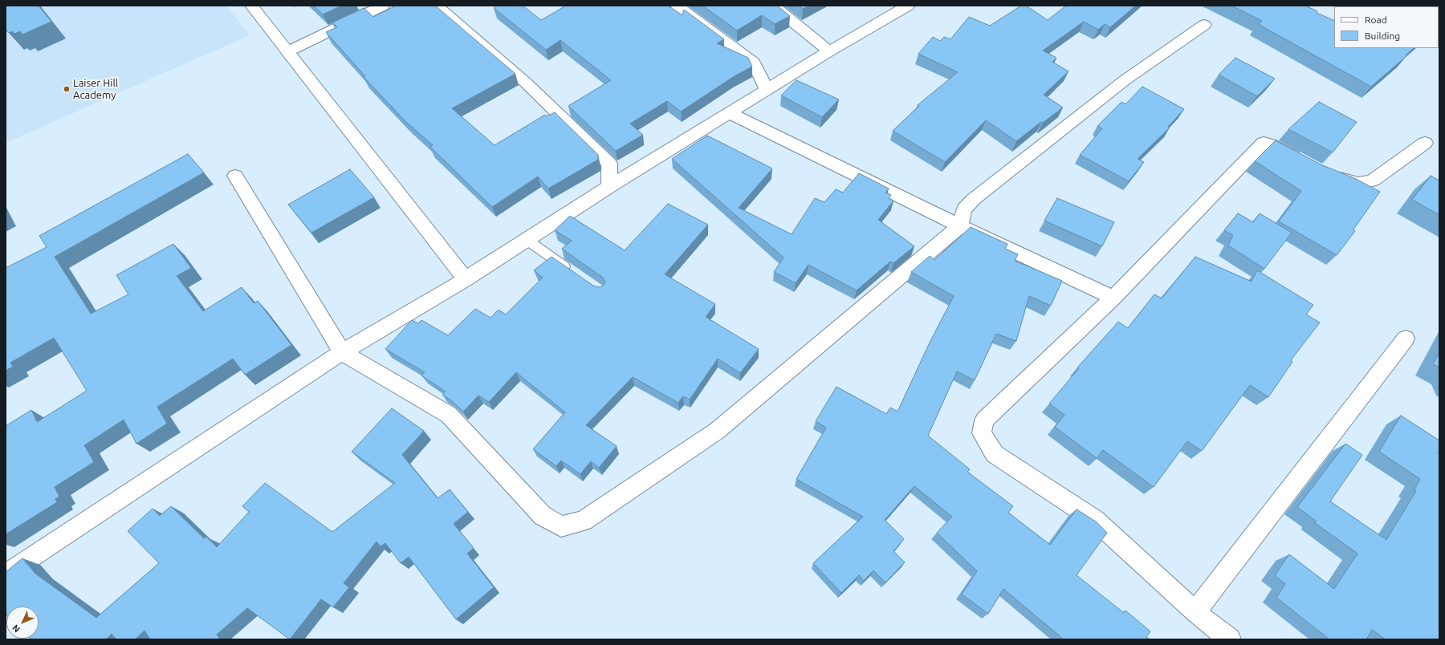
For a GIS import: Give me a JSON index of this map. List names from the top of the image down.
{
  "places": ["Laiser Hill Academy"],
  "legend": ["Road", "Building"],
  "north": "bottom left"
}
